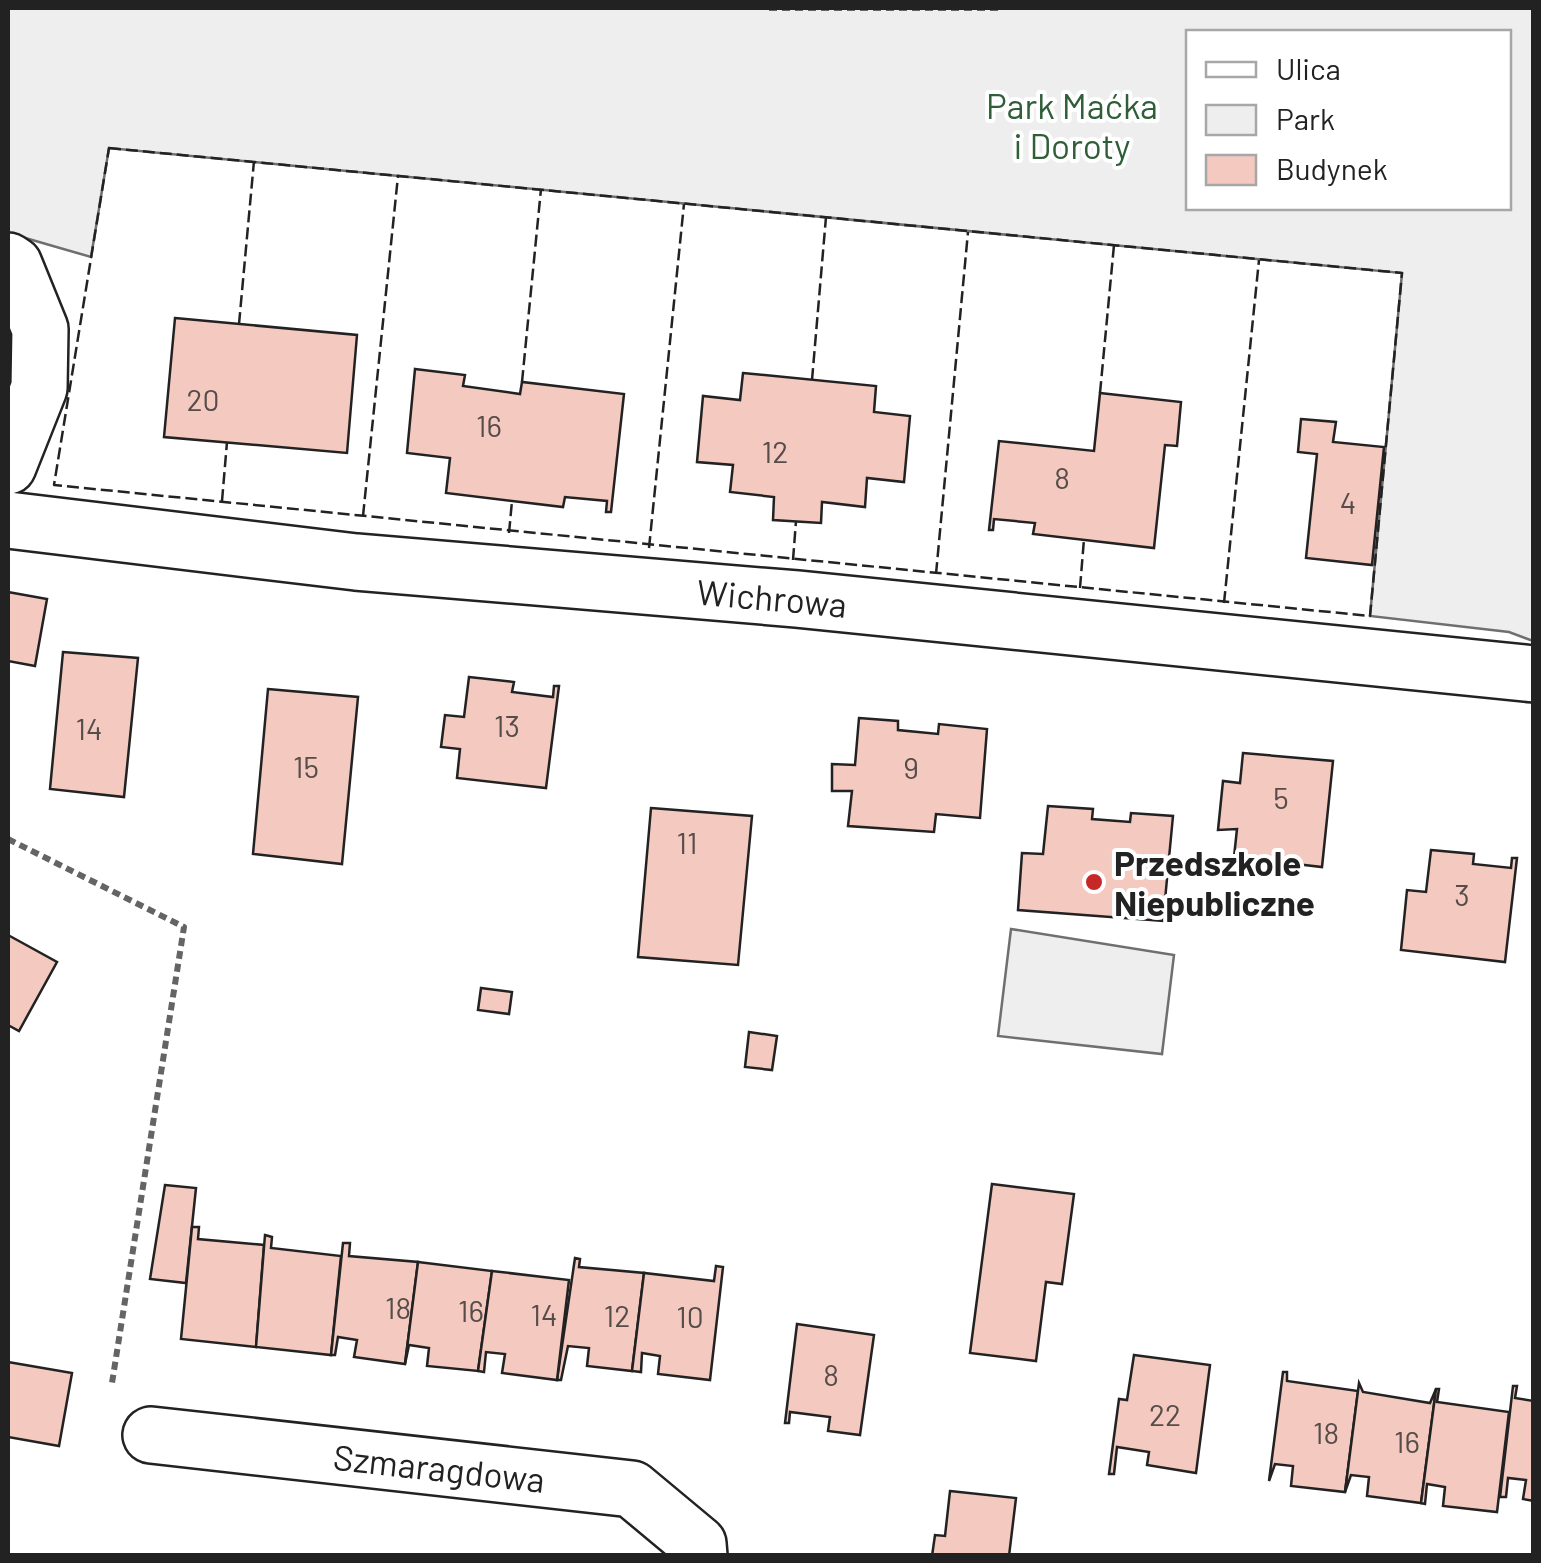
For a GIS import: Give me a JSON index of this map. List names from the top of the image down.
{
  "streets": {
    "street": ["Wichrowa", "Szmaragdowa"]
  },
  "parks": ["Park Maćka i Doroty"],
  "places": ["Przedszkole Niepubliczne"],
  "house_numbers": [
    "20",
    "16",
    "12",
    "8",
    "4",
    "13",
    "14",
    "15",
    "9",
    "5",
    "11",
    "3",
    "18",
    "16",
    "14",
    "12",
    "10",
    "8",
    "22",
    "18",
    "16"
  ],
  "legend": ["Ulica", "Park", "Budynek"]
}
